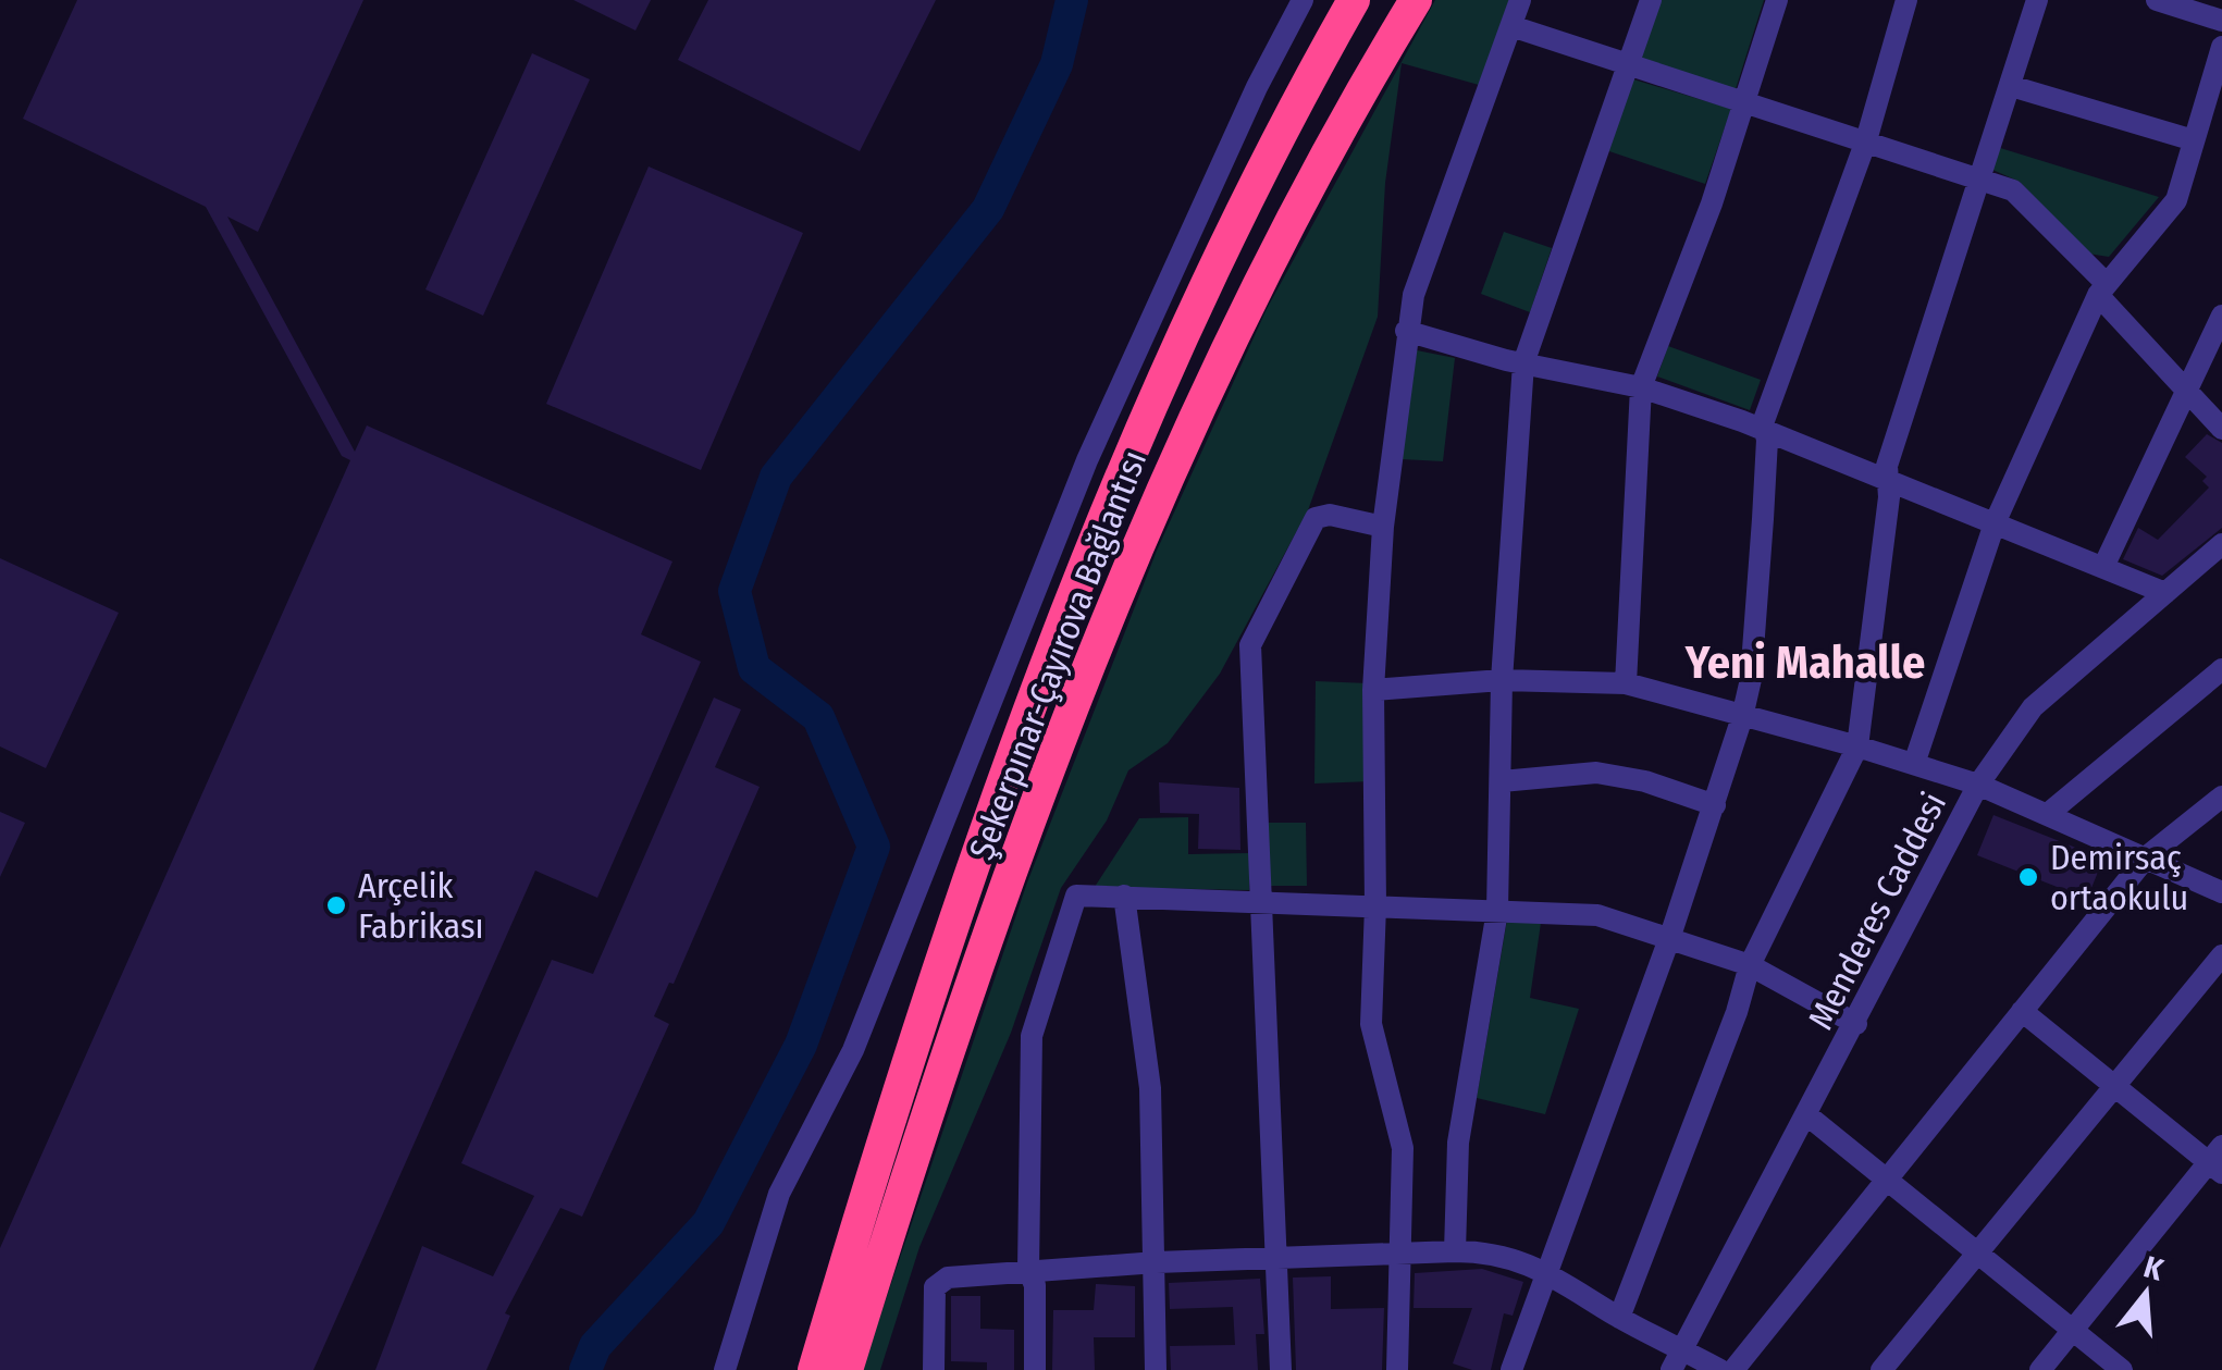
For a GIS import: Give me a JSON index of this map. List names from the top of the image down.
{
  "streets": {
    "highway": ["Şekerpınar-Çayırova Bağlantısı"],
    "street": ["Menderes Caddesi"]
  },
  "districts": ["Yeni Mahalle"],
  "places": ["Demirsaç ortaokulu", "Arçelik Fabrikası"],
  "north": "top"
}
